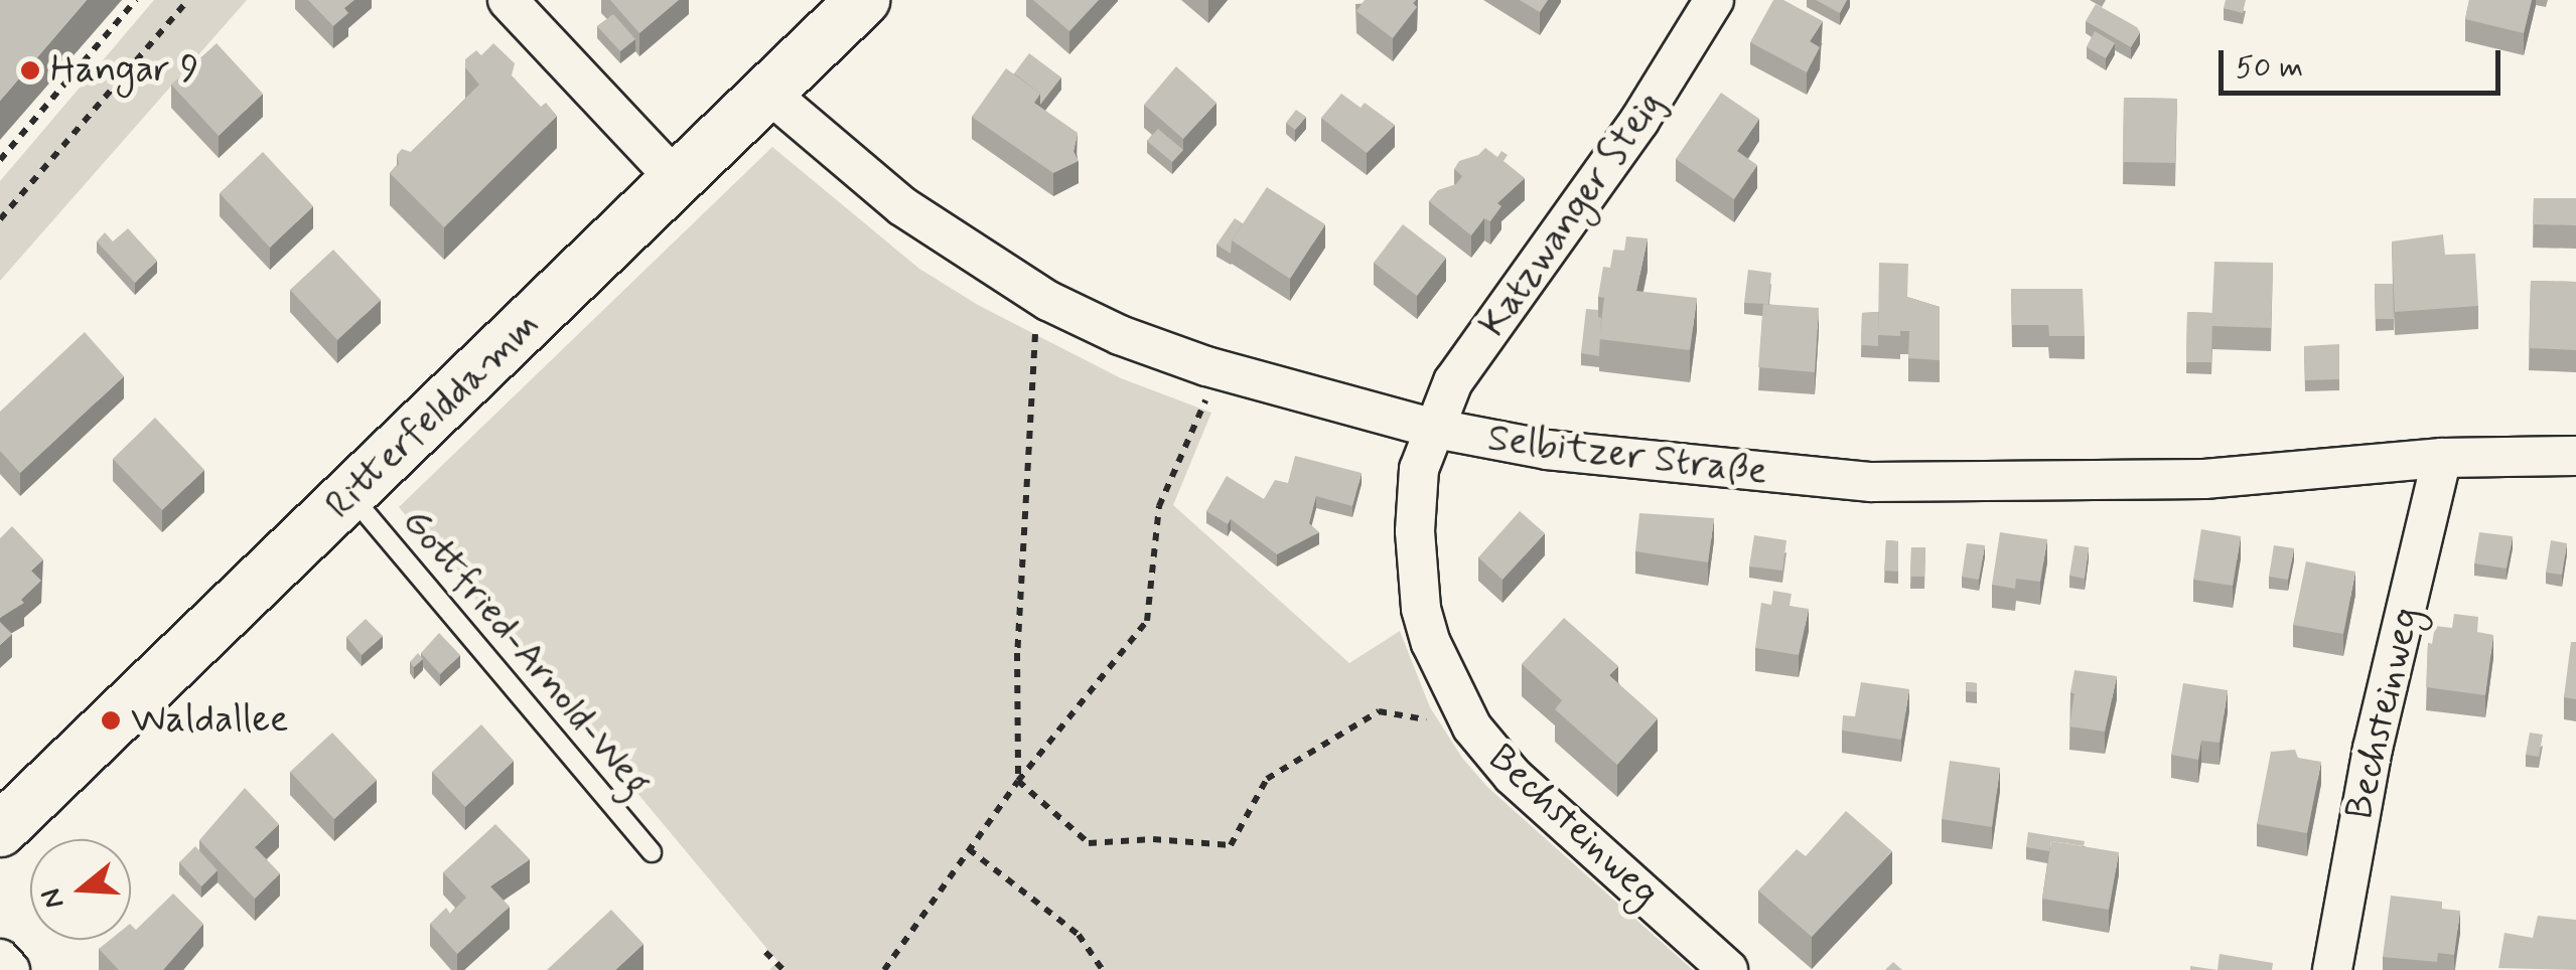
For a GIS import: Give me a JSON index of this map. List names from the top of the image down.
{
  "streets": {
    "main road": ["Ritterfelddamm"],
    "street": ["Katzwanger Steig", "Selbitzer Straße", "Bechsteinweg"],
    "lane": ["Gottfried-Arnold-Weg"]
  },
  "crossings": [
    ["Katzwanger Steig", "Selbitzer Straße"],
    ["Katzwanger Steig", "Bechsteinweg"],
    ["Ritterfelddamm", "Selbitzer Straße"],
    ["Ritterfelddamm", "Gottfried-Arnold-Weg"],
    ["Selbitzer Straße", "Bechsteinweg"]
  ],
  "places": ["Hangar 9", "Waldallee"],
  "scale_bar": "50 m",
  "north": "left"
}
